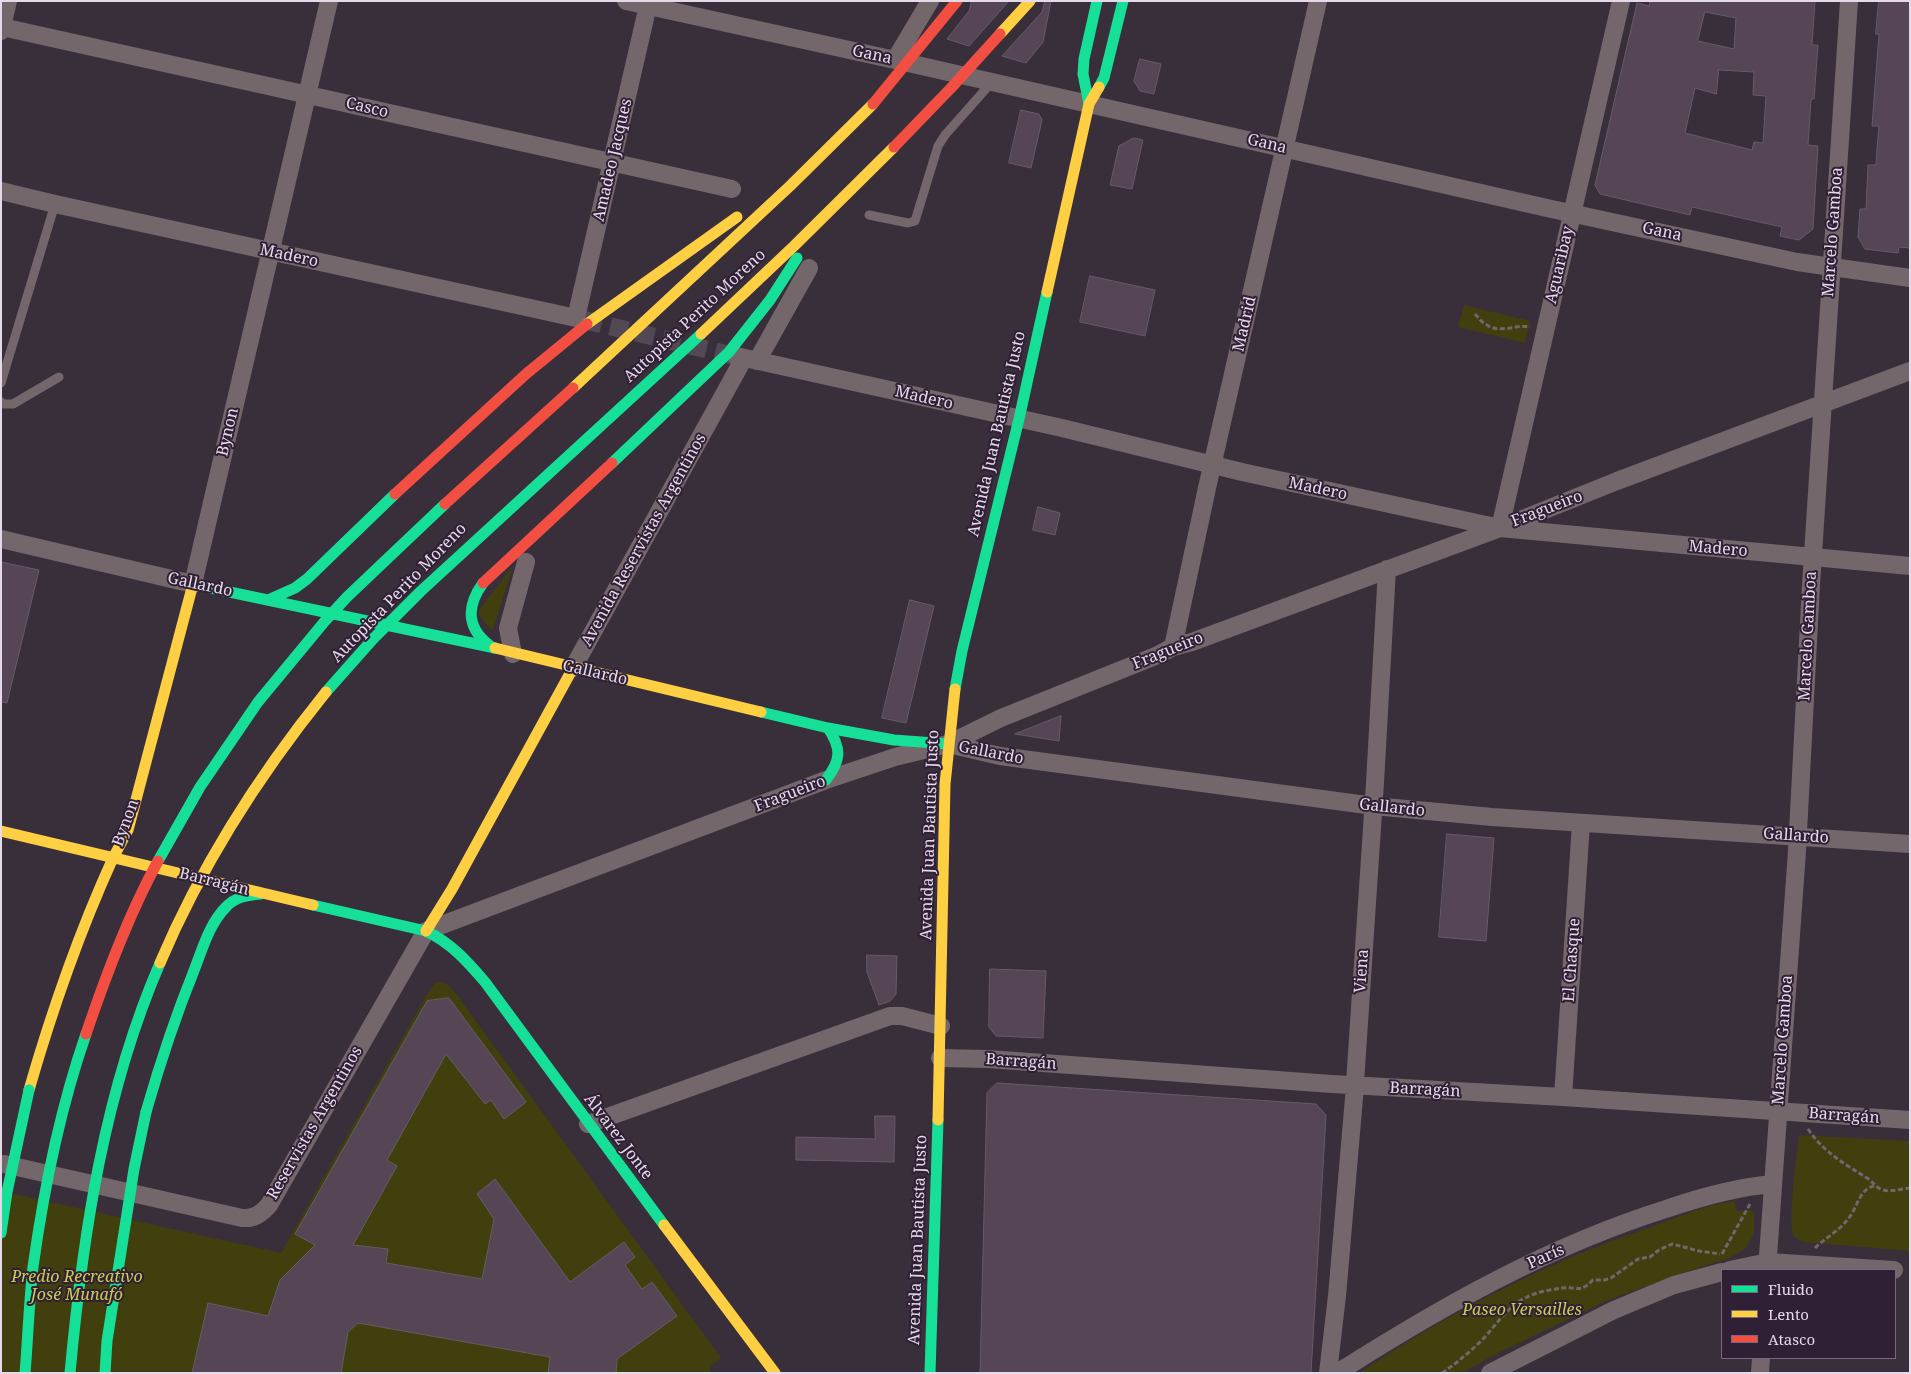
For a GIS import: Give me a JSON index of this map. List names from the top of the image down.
{
  "streets": {
    "main road": [
      "Autopista Perito Moreno",
      "Bynon",
      "Avenida Juan Bautista Justo",
      "Avenida Reservistas Argentinos",
      "Gallardo",
      "Barragán",
      "Álvarez Jonte"
    ],
    "street": [
      "Gana",
      "Casco",
      "Amadeo Jacques",
      "Marcelo Gamboa",
      "Madero",
      "Aguaribay",
      "Madrid",
      "Fragueiro",
      "El Chasque",
      "Viena",
      "Reservistas Argentinos",
      "París"
    ]
  },
  "crossings": [
    ["Gana", "Amadeo Jacques"],
    ["Gana", "Marcelo Gamboa"],
    ["Gana", "Aguaribay"],
    ["Gana", "Madrid"],
    ["Gana", "Avenida Juan Bautista Justo"],
    ["Casco", "Amadeo Jacques"],
    ["Casco", "Bynon"],
    ["Amadeo Jacques", "Madero"],
    ["Marcelo Gamboa", "Madero"],
    ["Marcelo Gamboa", "Fragueiro"],
    ["Marcelo Gamboa", "Gallardo"],
    ["Marcelo Gamboa", "Barragán"],
    ["Marcelo Gamboa", "París"],
    ["Madero", "Aguaribay"],
    ["Madero", "Madrid"],
    ["Madero", "Bynon"],
    ["Madero", "Avenida Juan Bautista Justo"],
    ["Madero", "Fragueiro"],
    ["Madero", "Avenida Reservistas Argentinos"],
    ["Aguaribay", "Fragueiro"],
    ["Madrid", "Fragueiro"],
    ["Bynon", "Gallardo"],
    ["Bynon", "Barragán"],
    ["Avenida Juan Bautista Justo", "Fragueiro"],
    ["Avenida Juan Bautista Justo", "Gallardo"],
    ["Avenida Juan Bautista Justo", "Barragán"],
    ["Fragueiro", "Avenida Reservistas Argentinos"],
    ["Fragueiro", "Gallardo"],
    ["Fragueiro", "Barragán"],
    ["Fragueiro", "Viena"],
    ["Fragueiro", "Reservistas Argentinos"],
    ["Fragueiro", "Álvarez Jonte"],
    ["Avenida Reservistas Argentinos", "Gallardo"],
    ["Avenida Reservistas Argentinos", "Barragán"],
    ["Avenida Reservistas Argentinos", "Reservistas Argentinos"],
    ["Avenida Reservistas Argentinos", "Álvarez Jonte"],
    ["Gallardo", "El Chasque"],
    ["Gallardo", "Viena"],
    ["Barragán", "El Chasque"],
    ["Barragán", "Viena"],
    ["Barragán", "Reservistas Argentinos"],
    ["Barragán", "Álvarez Jonte"],
    ["Reservistas Argentinos", "Álvarez Jonte"]
  ],
  "parks": ["Predio Recreativo José Munafó", "Paseo Versailles"],
  "legend": ["Fluido", "Lento", "Atasco"]
}
